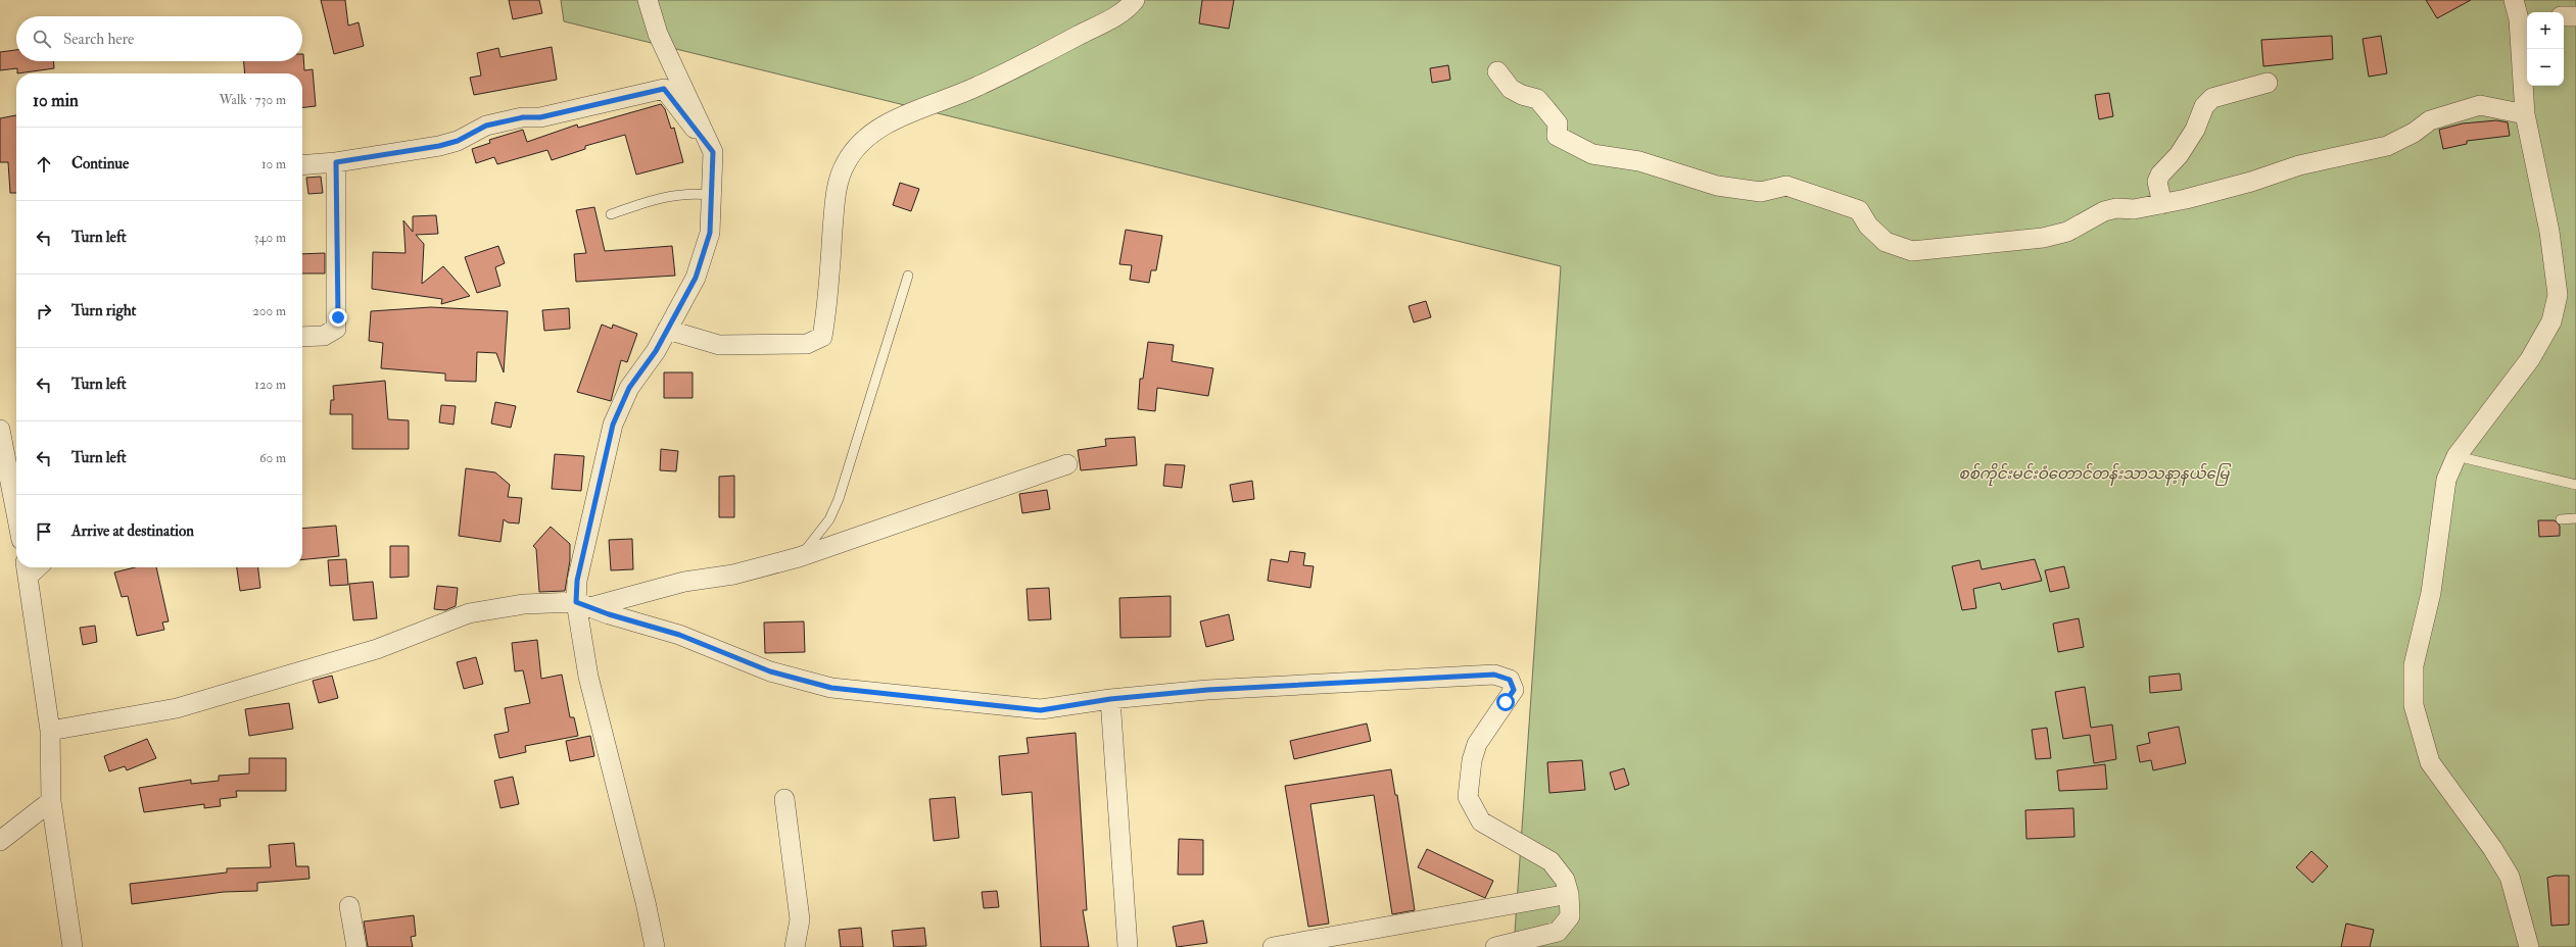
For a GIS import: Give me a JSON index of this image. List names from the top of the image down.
{
  "parks": ["စစ်ကိုင်းမင်းဝံတောင်တန်းသာသနာ့နယ်မြေ"],
  "page": {
    "map_buttons": ["+", "−"],
    "search": "Search here",
    "heading": ["10 min", "Walk · 730 m"],
    "list": [
      ["Continue", "10 m"],
      ["Turn left", "340 m"],
      ["Turn right", "200 m"],
      ["Turn left", "120 m"],
      ["Turn left", "60 m"],
      "Arrive at destination"
    ]
  }
}
